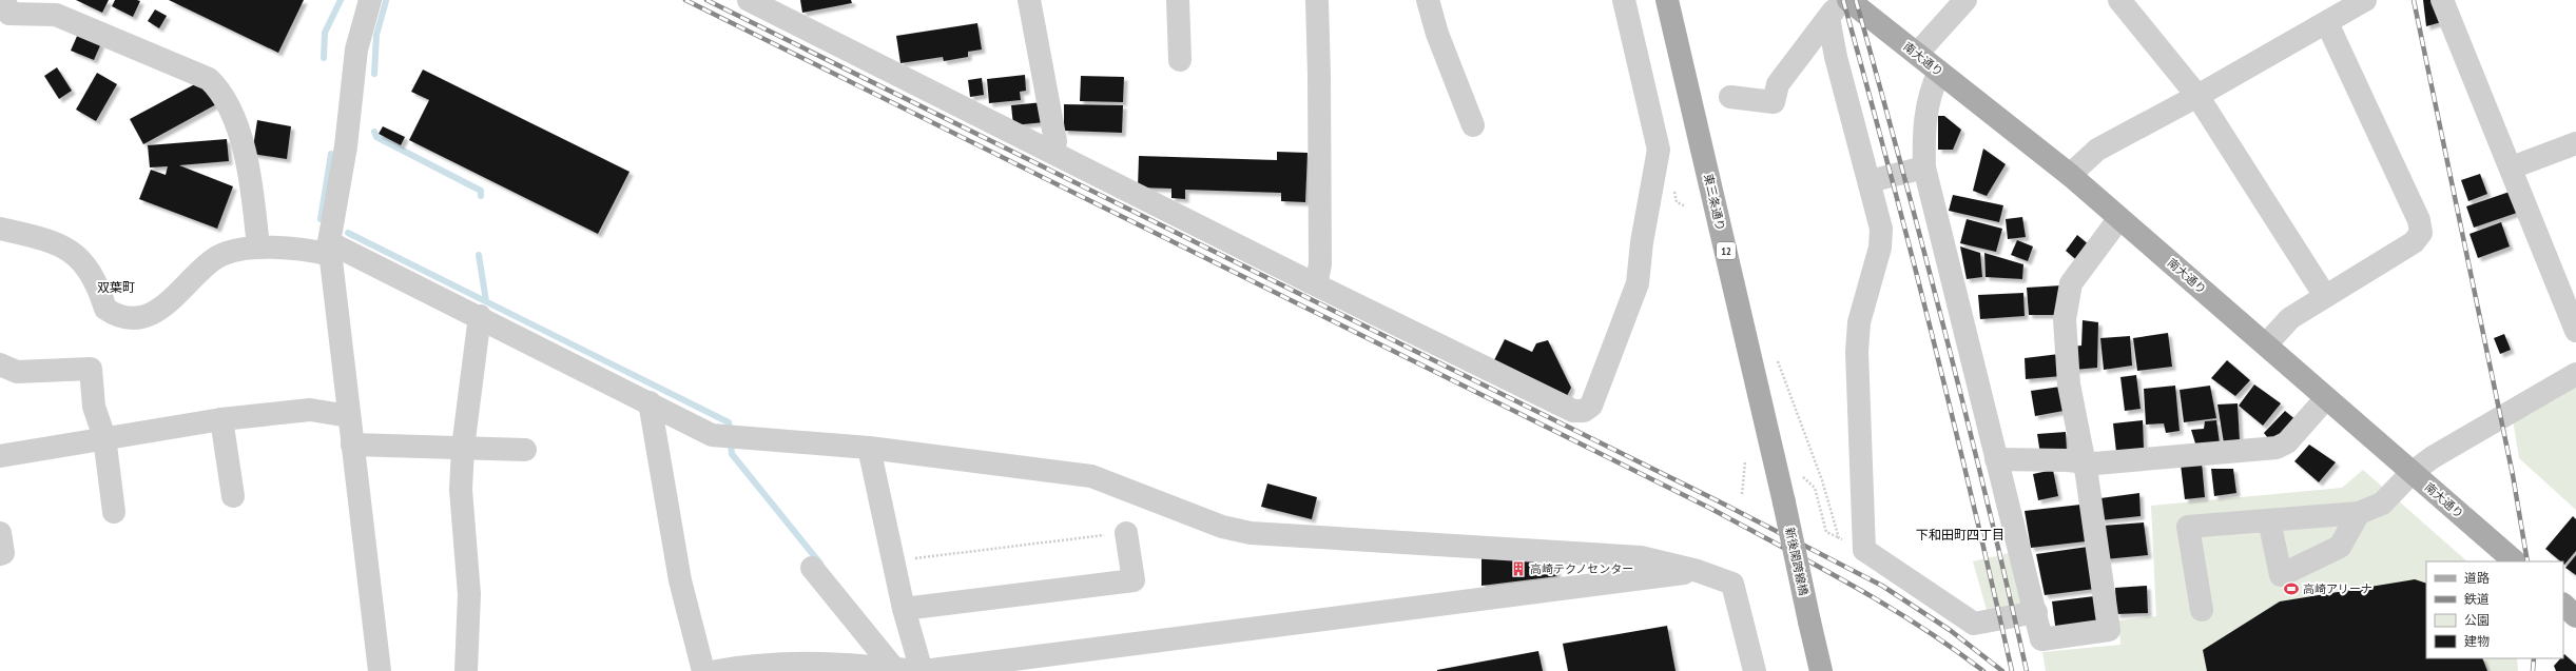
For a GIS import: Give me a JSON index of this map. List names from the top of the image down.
{
  "streets": {
    "main road": [
      "南大通り",
      "東三条通り",
      "12",
      "新後閑跨線橋"
    ]
  },
  "crossings": [
    ["東三条通り", "新後閑跨線橋"]
  ],
  "districts": ["双葉町", "下和田町四丁目"],
  "places": {
    "building": ["高崎テクノセンター"],
    "sports": ["高崎アリーナ"]
  },
  "legend": [
    "道路",
    "鉄道",
    "公園",
    "建物"
  ]
}
